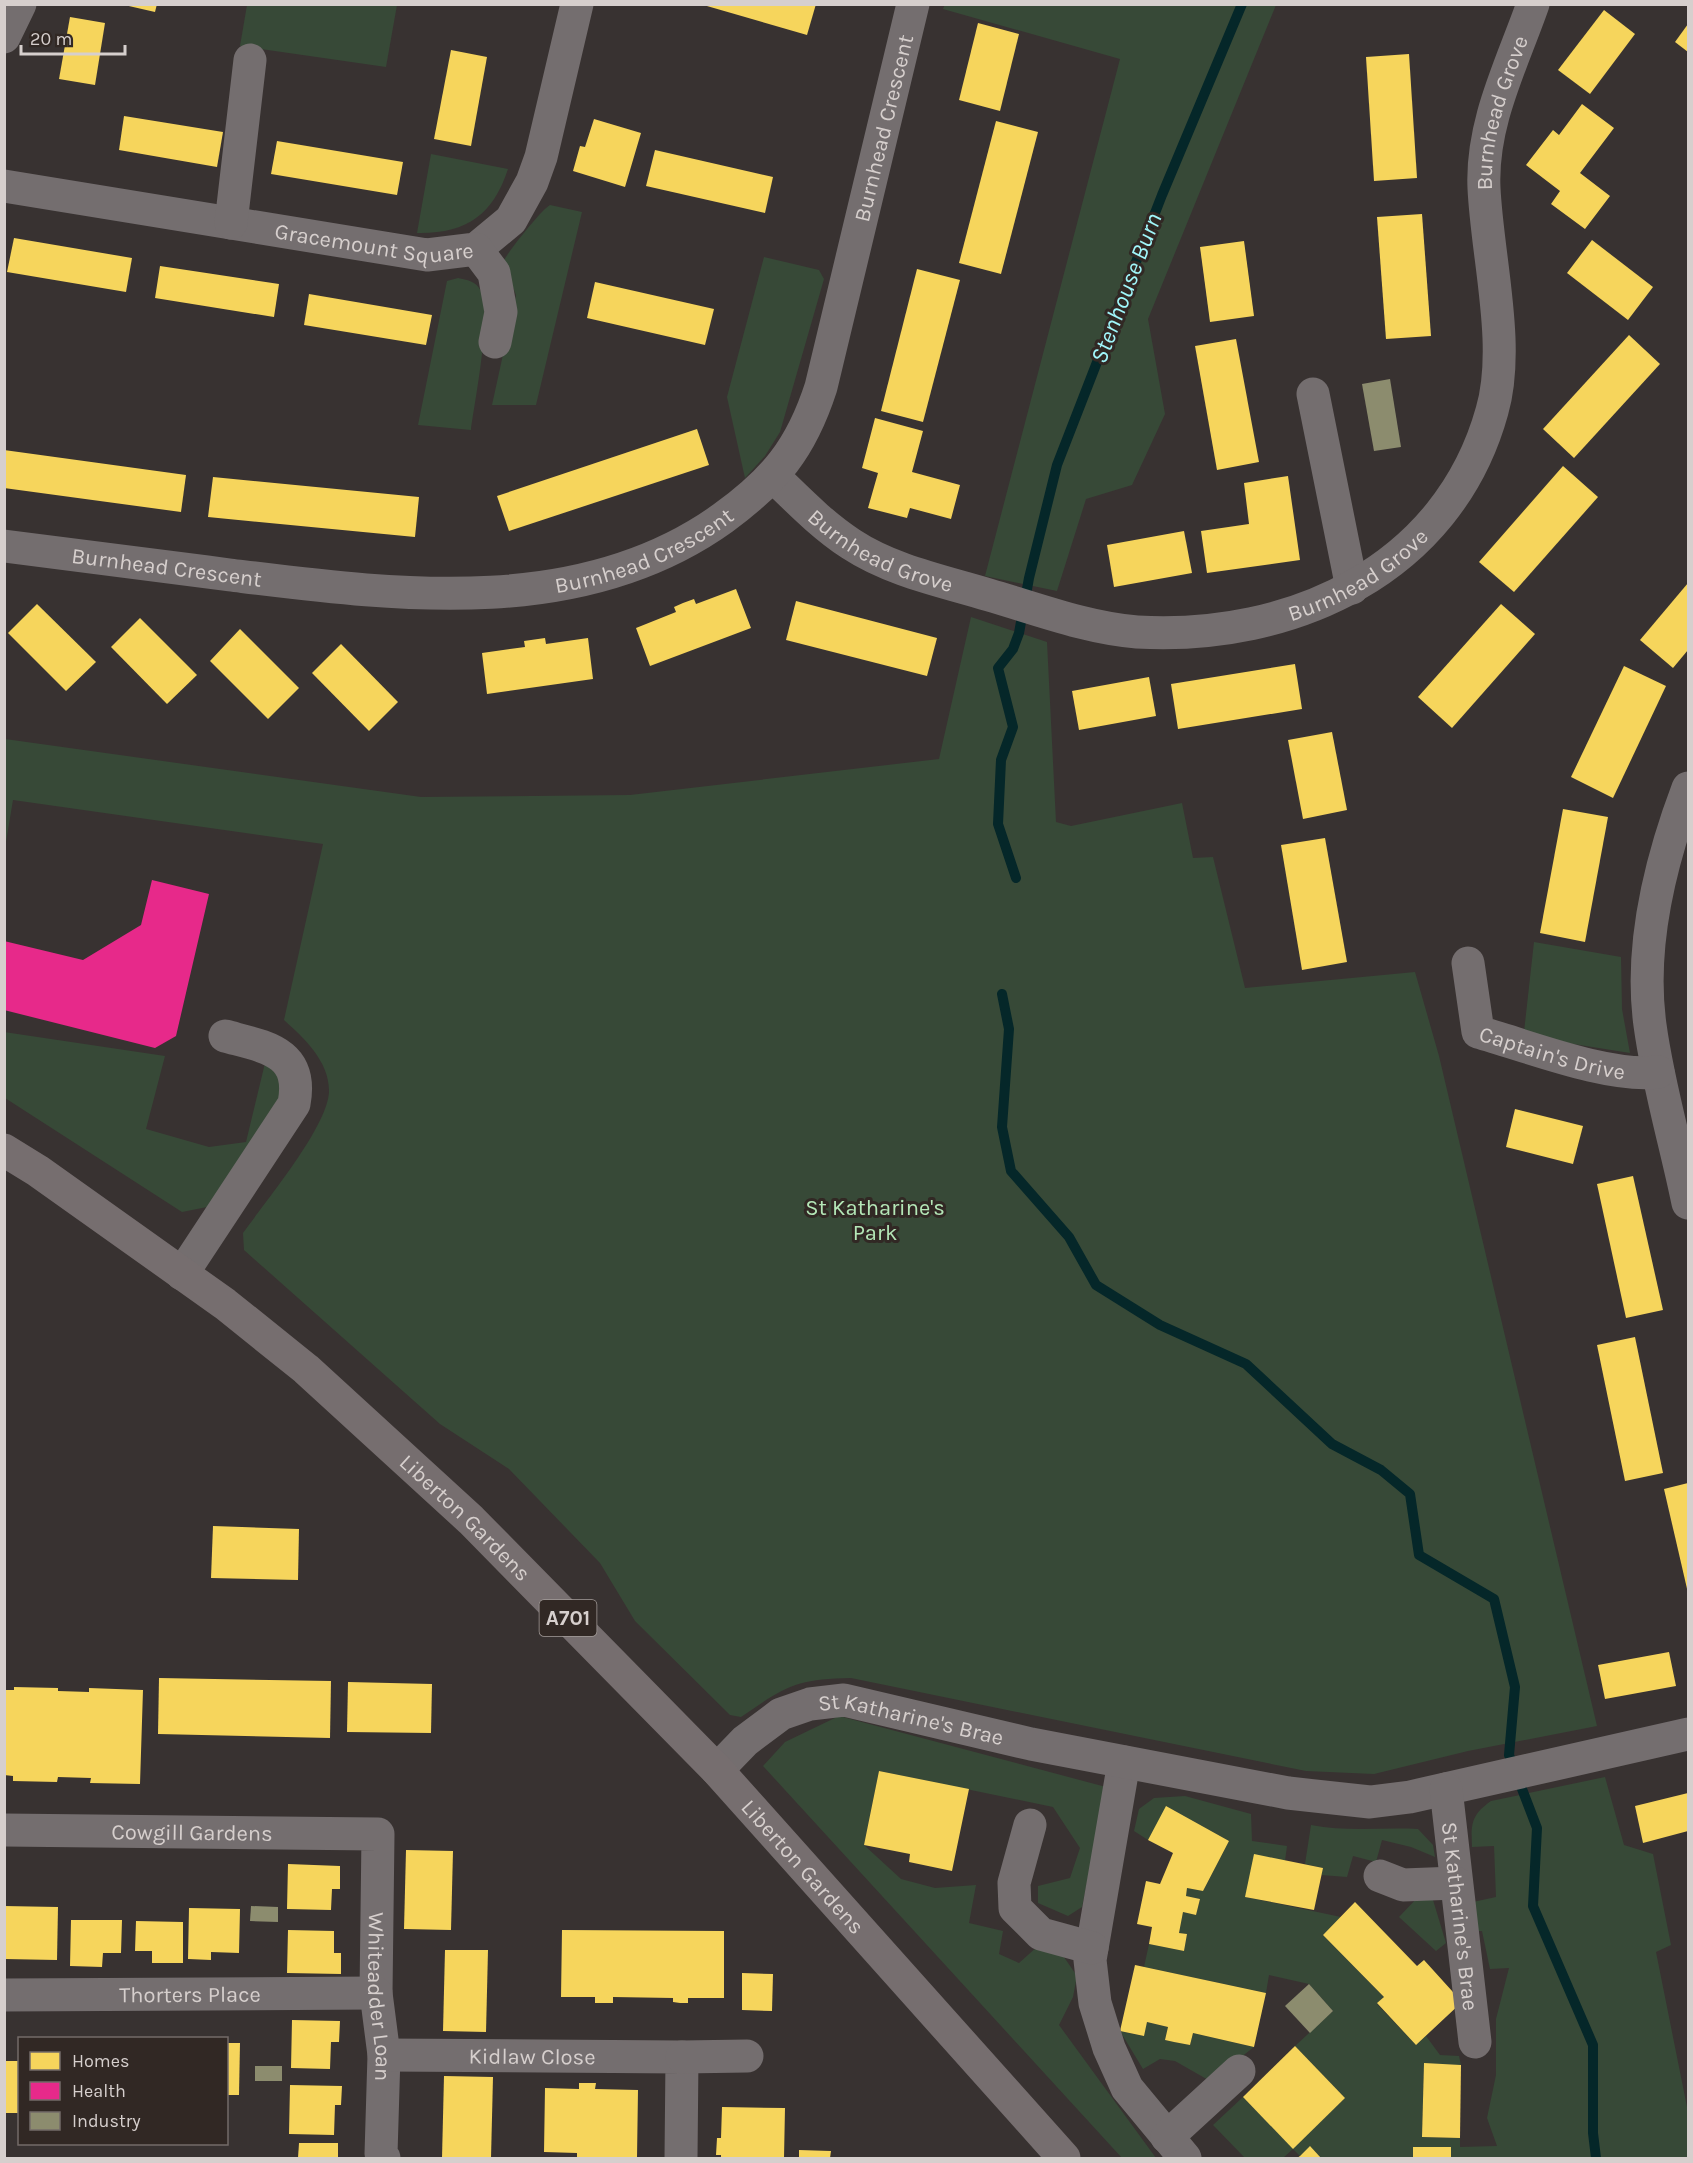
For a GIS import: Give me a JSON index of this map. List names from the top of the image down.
{
  "streets": {
    "main road": ["Liberton Gardens", "A701"],
    "street": [
      "Burnhead Grove",
      "Burnhead Crescent",
      "Gracemount Square",
      "Captain's Drive",
      "St Katharine's Brae",
      "Cowgill Gardens",
      "Thorters Place",
      "Whiteadder Loan",
      "Kidlaw Close"
    ]
  },
  "crossings": [
    ["Burnhead Grove", "Burnhead Crescent"],
    ["Liberton Gardens", "St Katharine's Brae"],
    ["Cowgill Gardens", "Whiteadder Loan"],
    ["Thorters Place", "Whiteadder Loan"],
    ["Whiteadder Loan", "Kidlaw Close"]
  ],
  "water": ["Stenhouse Burn"],
  "parks": ["St Katharine's Park"],
  "legend": ["Homes", "Health", "Industry"],
  "scale_bar": "20 m"
}
